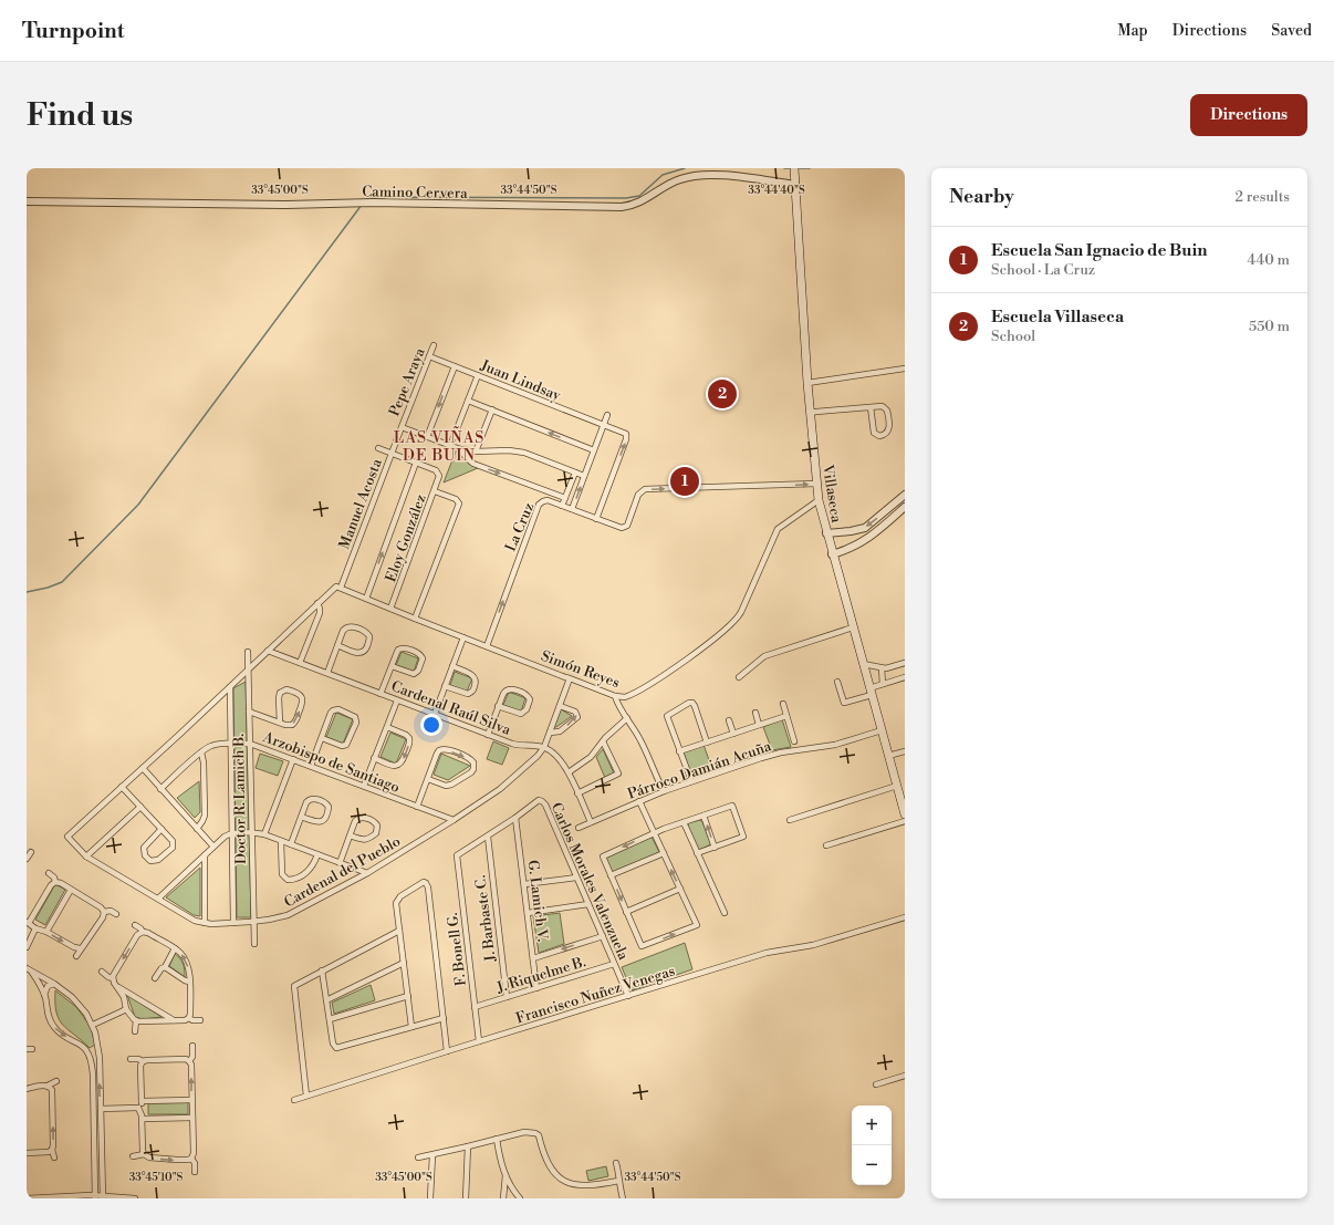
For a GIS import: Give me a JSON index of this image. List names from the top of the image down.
{
  "streets": {
    "main road": ["Villaseca"],
    "street": [
      "Camino Cervera",
      "Juan Lindsay",
      "Pepe Araya",
      "Manuel Acosta",
      "La Cruz",
      "Eloy González",
      "Simón Reyes",
      "Cardenal Raúl Silva",
      "Arzobispo de Santiago",
      "Párroco Damián Acuña",
      "Doctor R. Lamich B.",
      "Cardenal del Pueblo",
      "Carlos Morales Valenzuela",
      "G. Lamich V.",
      "J. Barbaste C.",
      "F. Bonell G.",
      "J. Riquelme B.",
      "Francisco Nuñez Venegas"
    ]
  },
  "crossings": [
    ["Camino Cervera", "Villaseca"],
    ["Juan Lindsay", "Pepe Araya"],
    ["Juan Lindsay", "La Cruz"],
    ["Pepe Araya", "Manuel Acosta"],
    ["Villaseca", "La Cruz"],
    ["Villaseca", "Simón Reyes"],
    ["Villaseca", "Párroco Damián Acuña"],
    ["Manuel Acosta", "Simón Reyes"],
    ["Manuel Acosta", "Cardenal del Pueblo"],
    ["La Cruz", "Simón Reyes"],
    ["Eloy González", "Simón Reyes"],
    ["Simón Reyes", "Cardenal del Pueblo"],
    ["Cardenal Raúl Silva", "Cardenal del Pueblo"],
    ["Arzobispo de Santiago", "Doctor R. Lamich B."],
    ["Arzobispo de Santiago", "Cardenal del Pueblo"],
    ["Doctor R. Lamich B.", "Cardenal del Pueblo"],
    ["Carlos Morales Valenzuela", "G. Lamich V."],
    ["Carlos Morales Valenzuela", "J. Riquelme B."],
    ["Carlos Morales Valenzuela", "Francisco Nuñez Venegas"],
    ["G. Lamich V.", "J. Riquelme B."],
    ["J. Barbaste C.", "F. Bonell G."],
    ["J. Barbaste C.", "J. Riquelme B."],
    ["F. Bonell G.", "J. Riquelme B."],
    ["F. Bonell G.", "Francisco Nuñez Venegas"]
  ],
  "one_way": ["La Cruz"],
  "districts": ["LAS VIÑAS DE BUIN"],
  "page": {
    "header": "Turnpoint",
    "nav": ["Map", "Directions", "Saved"],
    "buttons": "Directions",
    "title": "Find us",
    "heading": ["Nearby", "2 results"],
    "list": [
      {
        "mark": "1",
        "name": "Escuela San Ignacio de Buin",
        "note": "School · La Cruz",
        "value": "440 m"
      },
      {
        "mark": "2",
        "name": "Escuela Villaseca",
        "note": "School",
        "value": "550 m"
      }
    ],
    "pins": ["2", "1"],
    "map_buttons": ["+", "−"]
  },
  "coordinates": [
    "33°45'00\"S",
    "33°44'50\"S",
    "33°44'40\"S",
    "33°45'10\"S"
  ]
}
